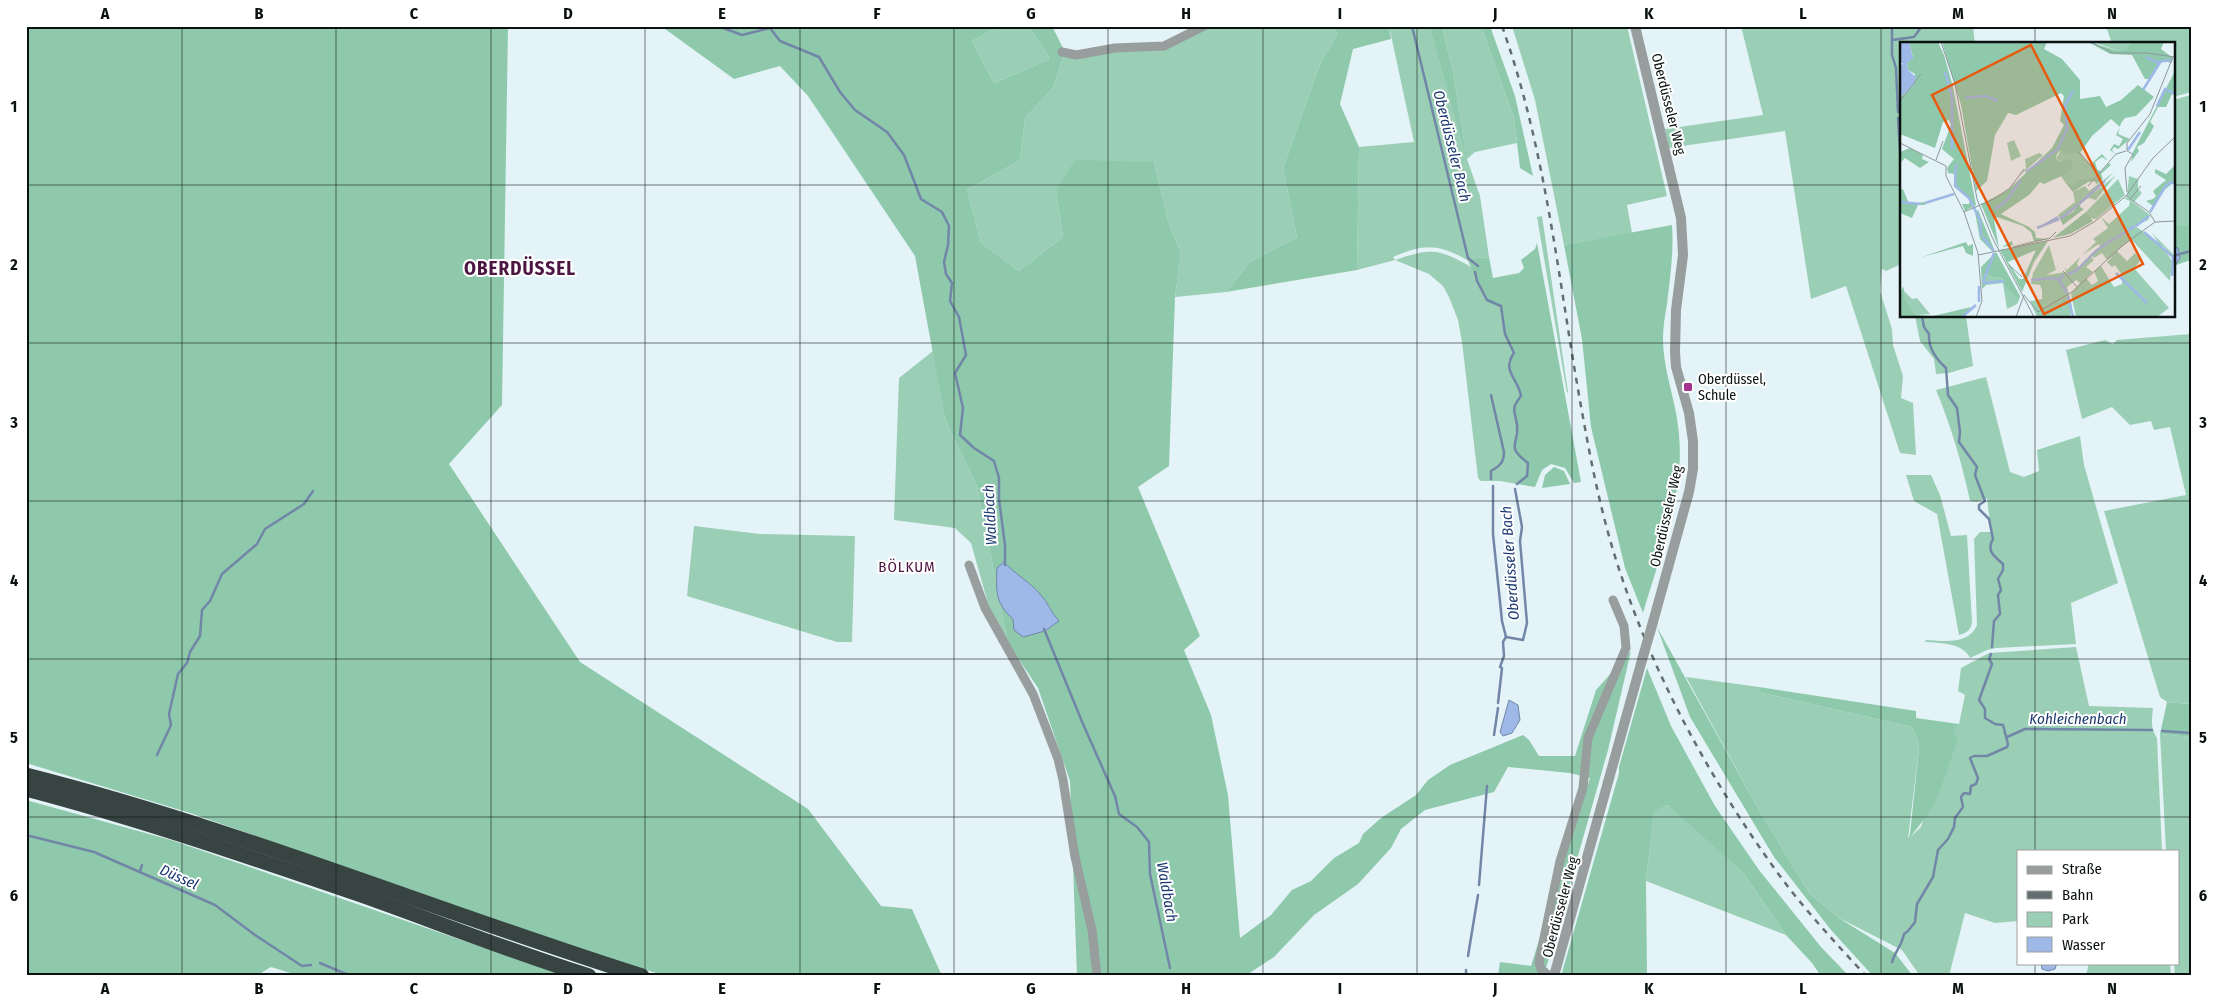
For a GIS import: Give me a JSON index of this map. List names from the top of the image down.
{
  "streets": {
    "street": ["Oberdüsseler Weg"]
  },
  "districts": ["OBERDÜSSEL", "BÖLKUM"],
  "water": [
    "Oberdüsseler Bach",
    "Waldbach",
    "Kohleichenbach",
    "Düssel"
  ],
  "places": {
    "transit": ["Oberdüssel, Schule"]
  },
  "legend": [
    "Straße",
    "Bahn",
    "Park",
    "Wasser"
  ],
  "grid": {
    "columns": [
      "A",
      "B",
      "C",
      "D",
      "E",
      "F",
      "G",
      "H",
      "I",
      "J",
      "K",
      "L",
      "M",
      "N"
    ],
    "rows": [
      "1",
      "2",
      "3",
      "4",
      "5",
      "6"
    ]
  }
}
